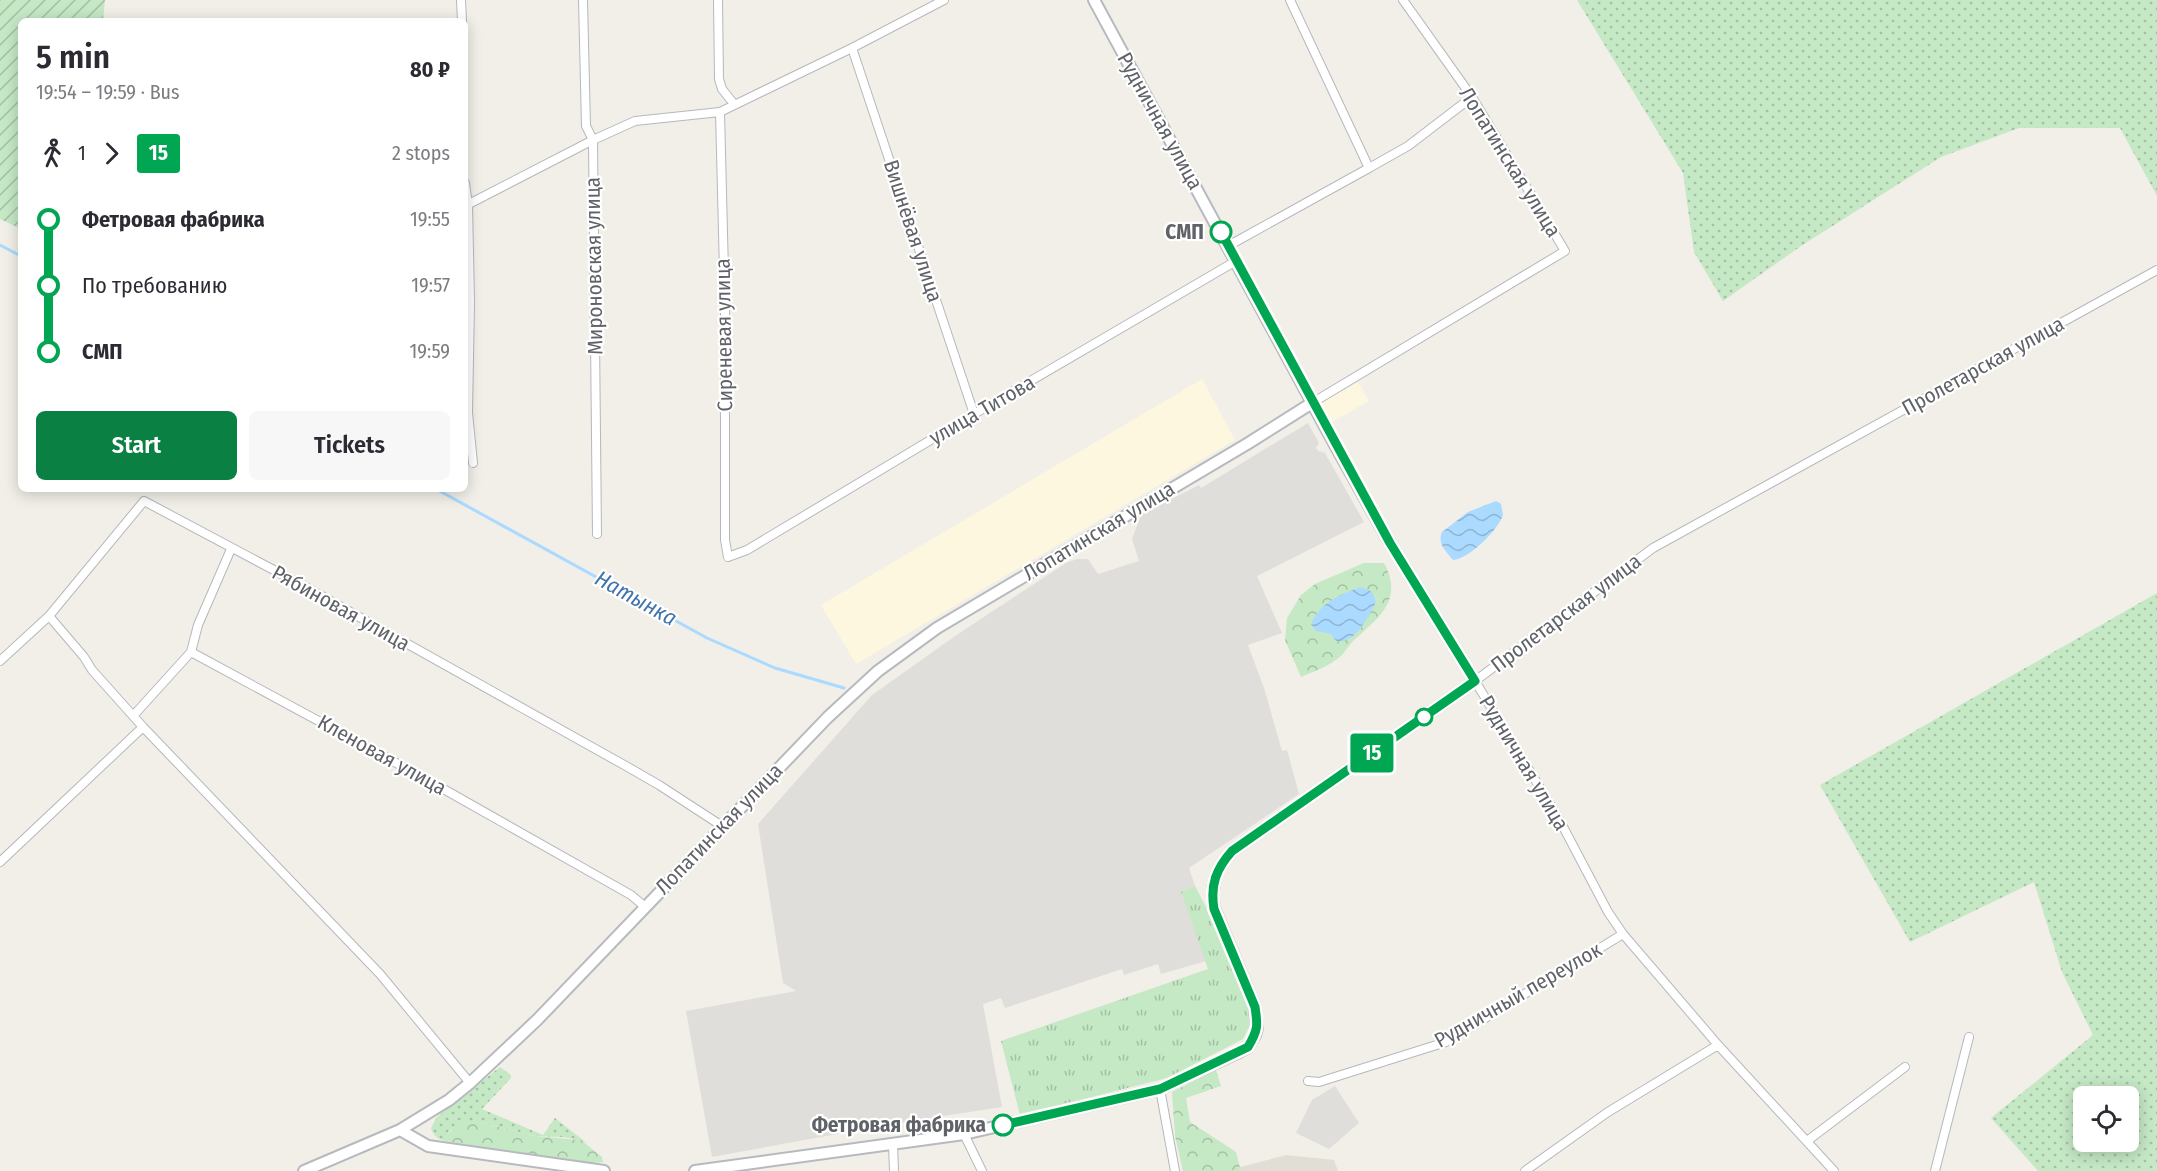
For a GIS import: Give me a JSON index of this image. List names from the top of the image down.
{
  "streets": {
    "main road": ["Рудничная улица", "Лопатинская улица", "Пролетарская улица"],
    "street": [
      "Вишнёвая улица",
      "Мироновская улица",
      "Сиреневая улица",
      "улица Титова",
      "Рябиновая улица",
      "Кленовая улица",
      "Рудничный переулок"
    ]
  },
  "crossings": [
    ["Рудничная улица", "Лопатинская улица"],
    ["Рудничная улица", "Пролетарская улица"],
    ["Рудничная улица", "улица Титова"],
    ["Рудничная улица", "Рудничный переулок"],
    ["Лопатинская улица", "Рябиновая улица"],
    ["Лопатинская улица", "Кленовая улица"],
    ["Вишнёвая улица", "улица Титова"],
    ["Сиреневая улица", "улица Титова"]
  ],
  "water": ["Натынка"],
  "places": ["СМП", "Фетровая фабрика"],
  "lines": ["bus line 15"],
  "page": {
    "on_map": "15",
    "heading": ["5 min", "19:54 – 19:59 · Bus", "80 ₽"],
    "legs": ["1", "15", "2 stops"],
    "list": [
      {
        "name": "Фетровая фабрика",
        "value": "19:55"
      },
      {
        "name": "По требованию",
        "value": "19:57"
      },
      {
        "name": "СМП",
        "value": "19:59"
      }
    ],
    "buttons": ["Start", "Tickets"]
  }
}
